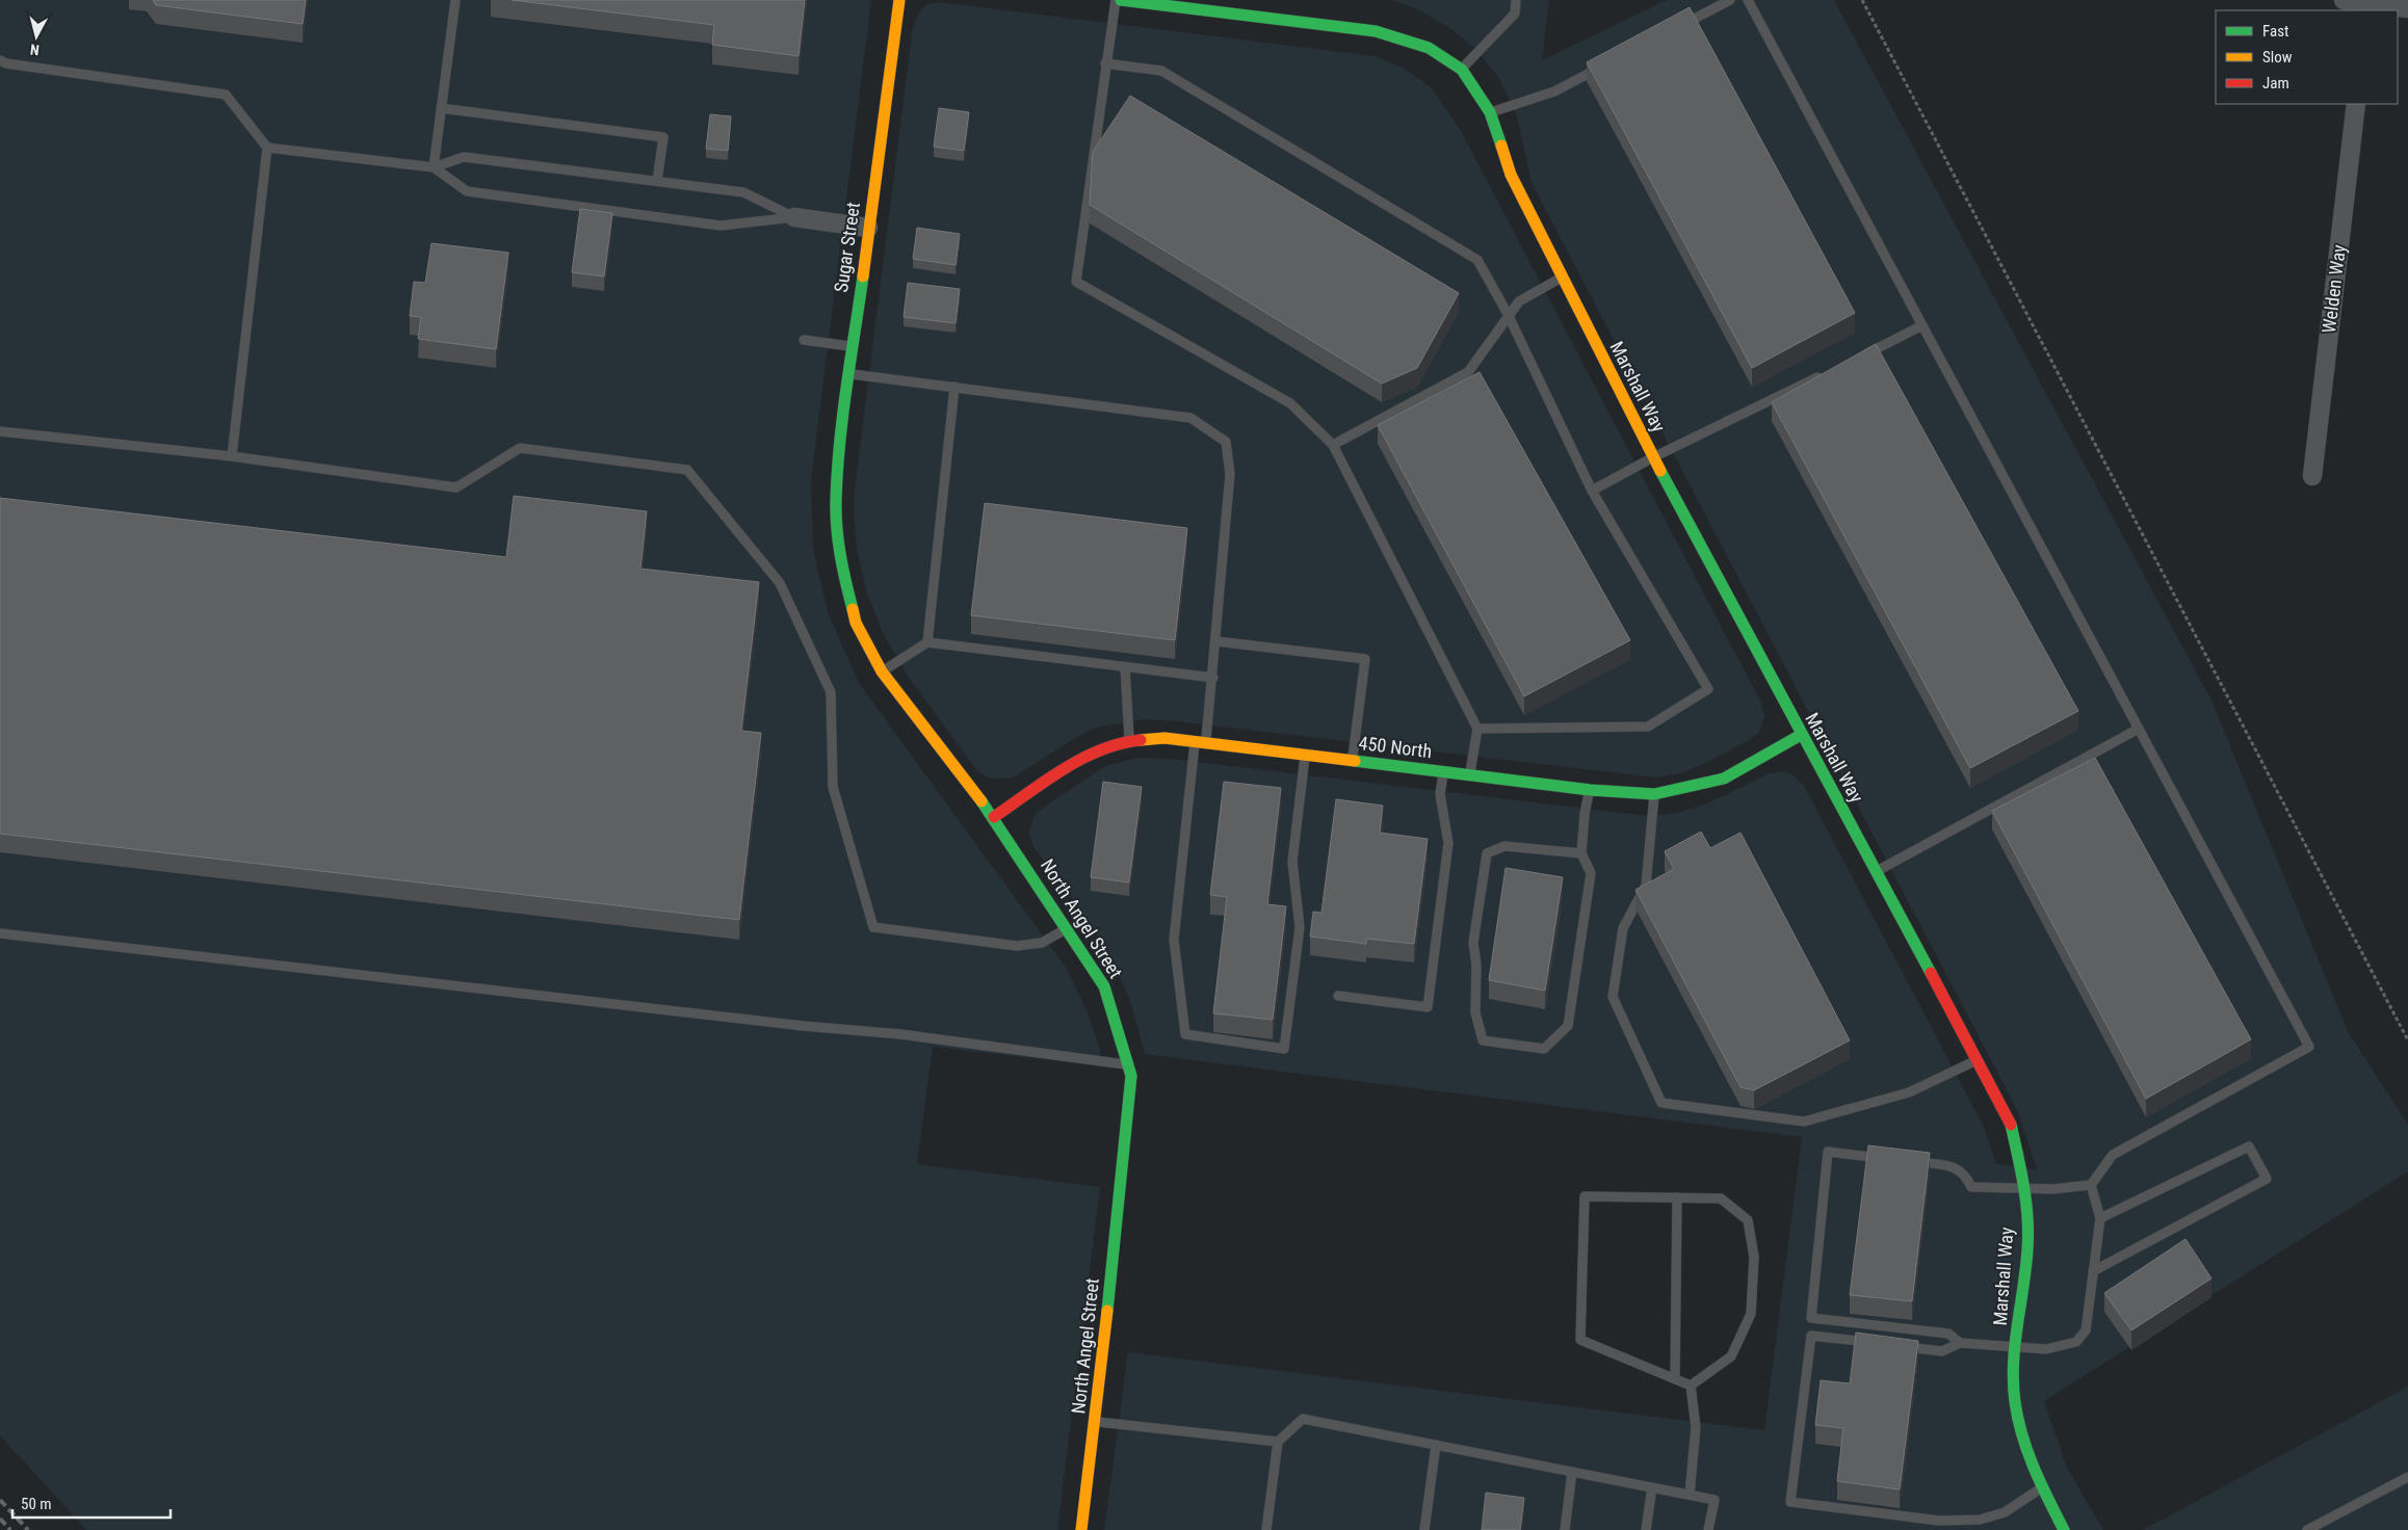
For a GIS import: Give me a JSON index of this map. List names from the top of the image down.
{
  "streets": {
    "street": [
      "Sugar Street",
      "Welden Way",
      "Marshall Way",
      "450 North",
      "North Angel Street"
    ]
  },
  "crossings": [
    ["Sugar Street", "North Angel Street"],
    ["Marshall Way", "450 North"],
    ["450 North", "North Angel Street"]
  ],
  "legend": ["Fast", "Slow", "Jam"],
  "scale_bar": "50 m",
  "north": "bottom"
}
